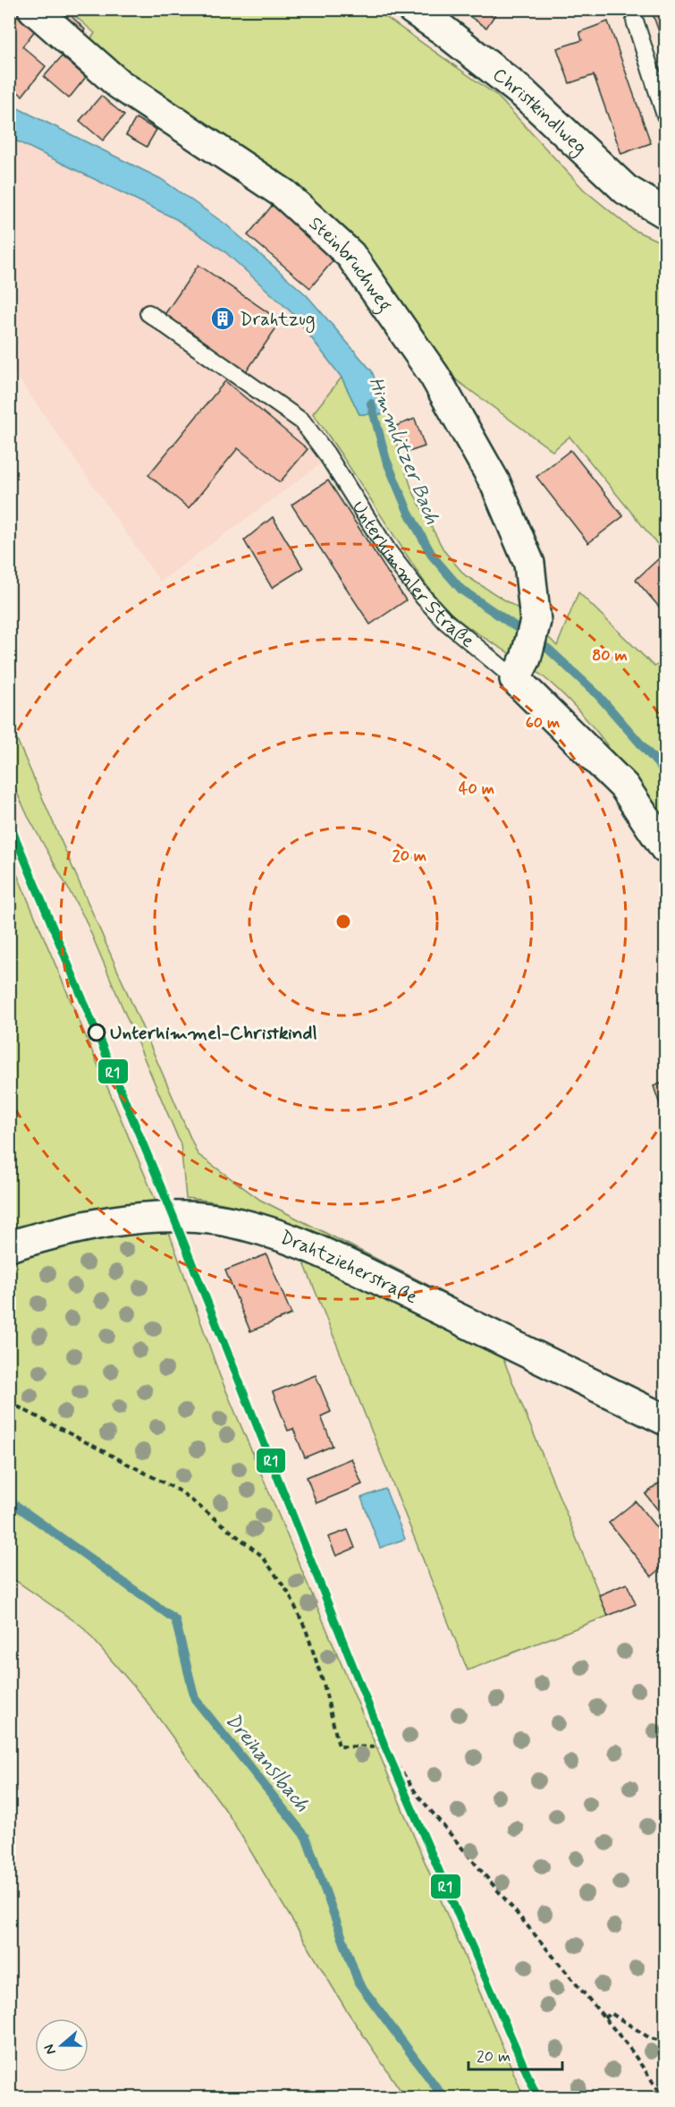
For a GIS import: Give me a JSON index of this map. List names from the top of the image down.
{
  "streets": {
    "street": [
      "Christkindlweg",
      "Steinbruchweg",
      "Unterhimmler Straße",
      "Drahtzieherstraße"
    ]
  },
  "crossings": [
    ["Steinbruchweg", "Unterhimmler Straße"]
  ],
  "water": ["Himmlitzer Bach", "Dreihanslbach"],
  "places": {
    "building": ["Drahtzug"],
    "other": ["Unterhimmel-Christkindl"]
  },
  "lines": ["transit line R1"],
  "scale_bar": "20 m",
  "north": "left",
  "rings": [
    "80 m",
    "60 m",
    "40 m",
    "20 m"
  ]
}
